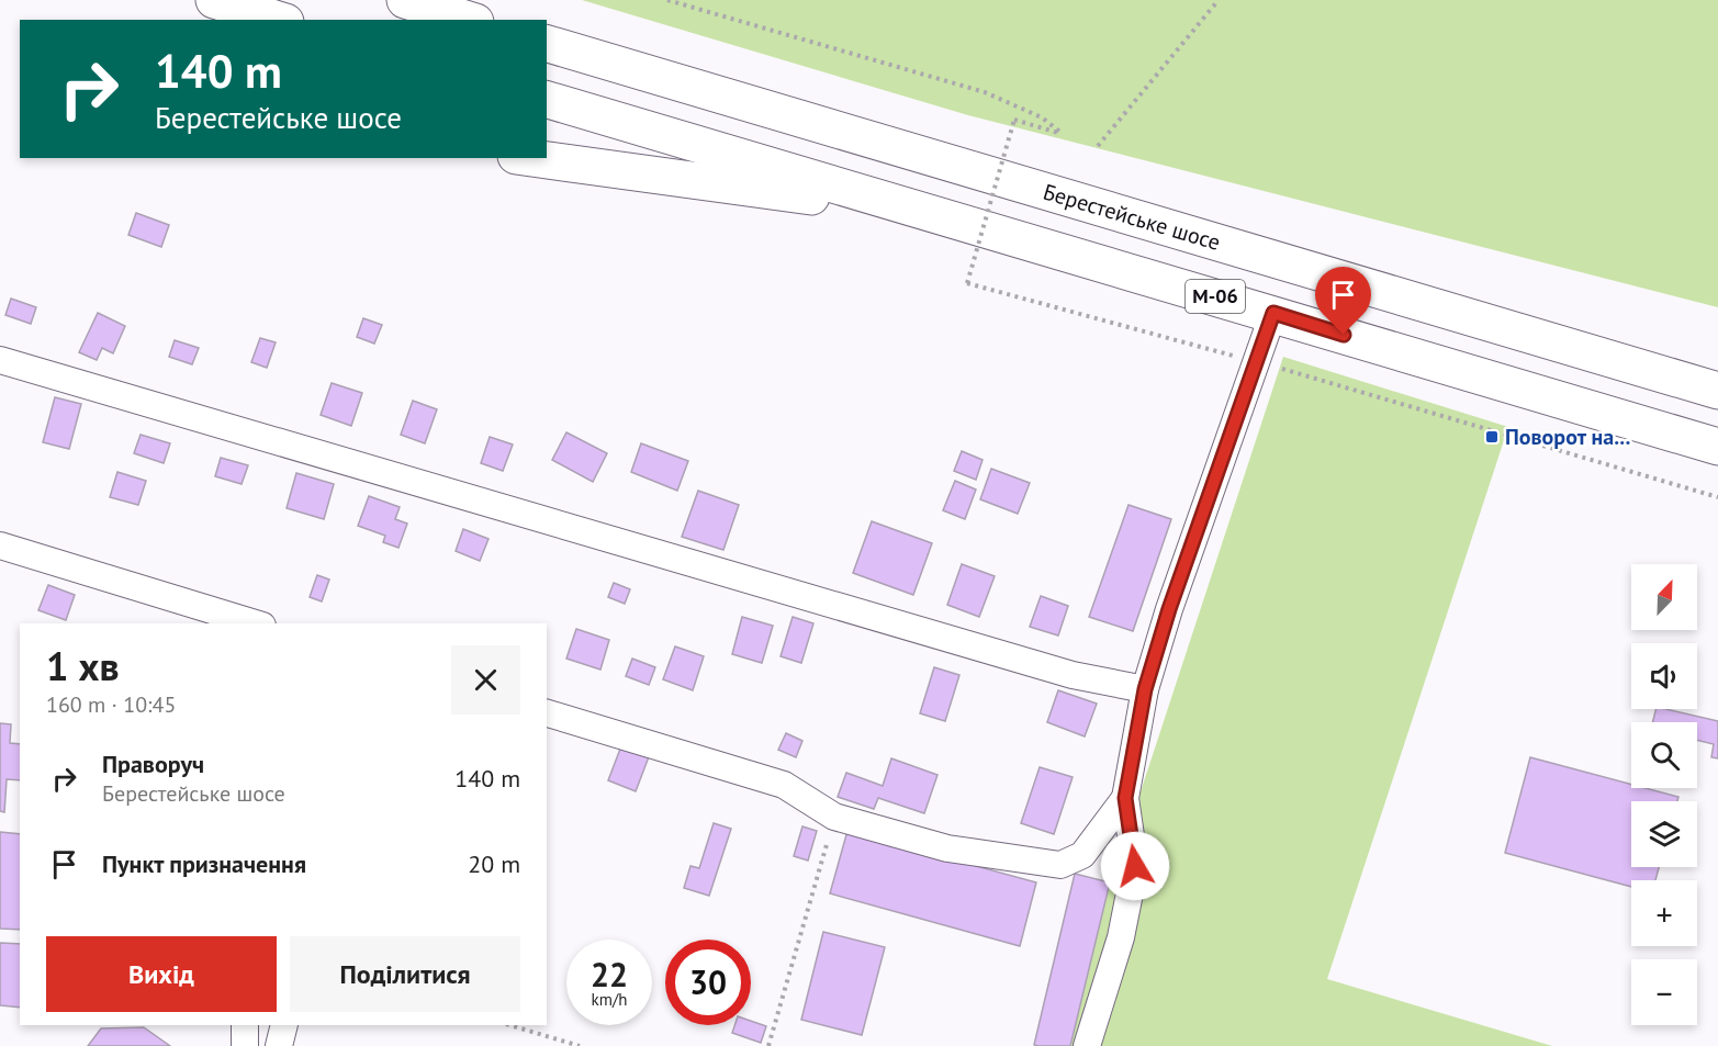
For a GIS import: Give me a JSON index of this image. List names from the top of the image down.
{
  "streets": {
    "highway": ["Берестейське шосе", "М-06"]
  },
  "places": {
    "transit": ["Поворот на..."]
  },
  "north": "top right",
  "page": {
    "turn": ["140 m", "Берестейське шосе"],
    "map_buttons": ["+", "−"],
    "heading": ["1 хв", "160 m · 10:45"],
    "list": [
      {
        "name": "Праворуч",
        "note": "Берестейське шосе",
        "value": "140 m"
      },
      {
        "name": "Пункт призначення",
        "value": "20 m"
      }
    ],
    "buttons": ["Вихід", "Поділитися"],
    "speed": "22 km/h",
    "limit": "30"
  }
}
